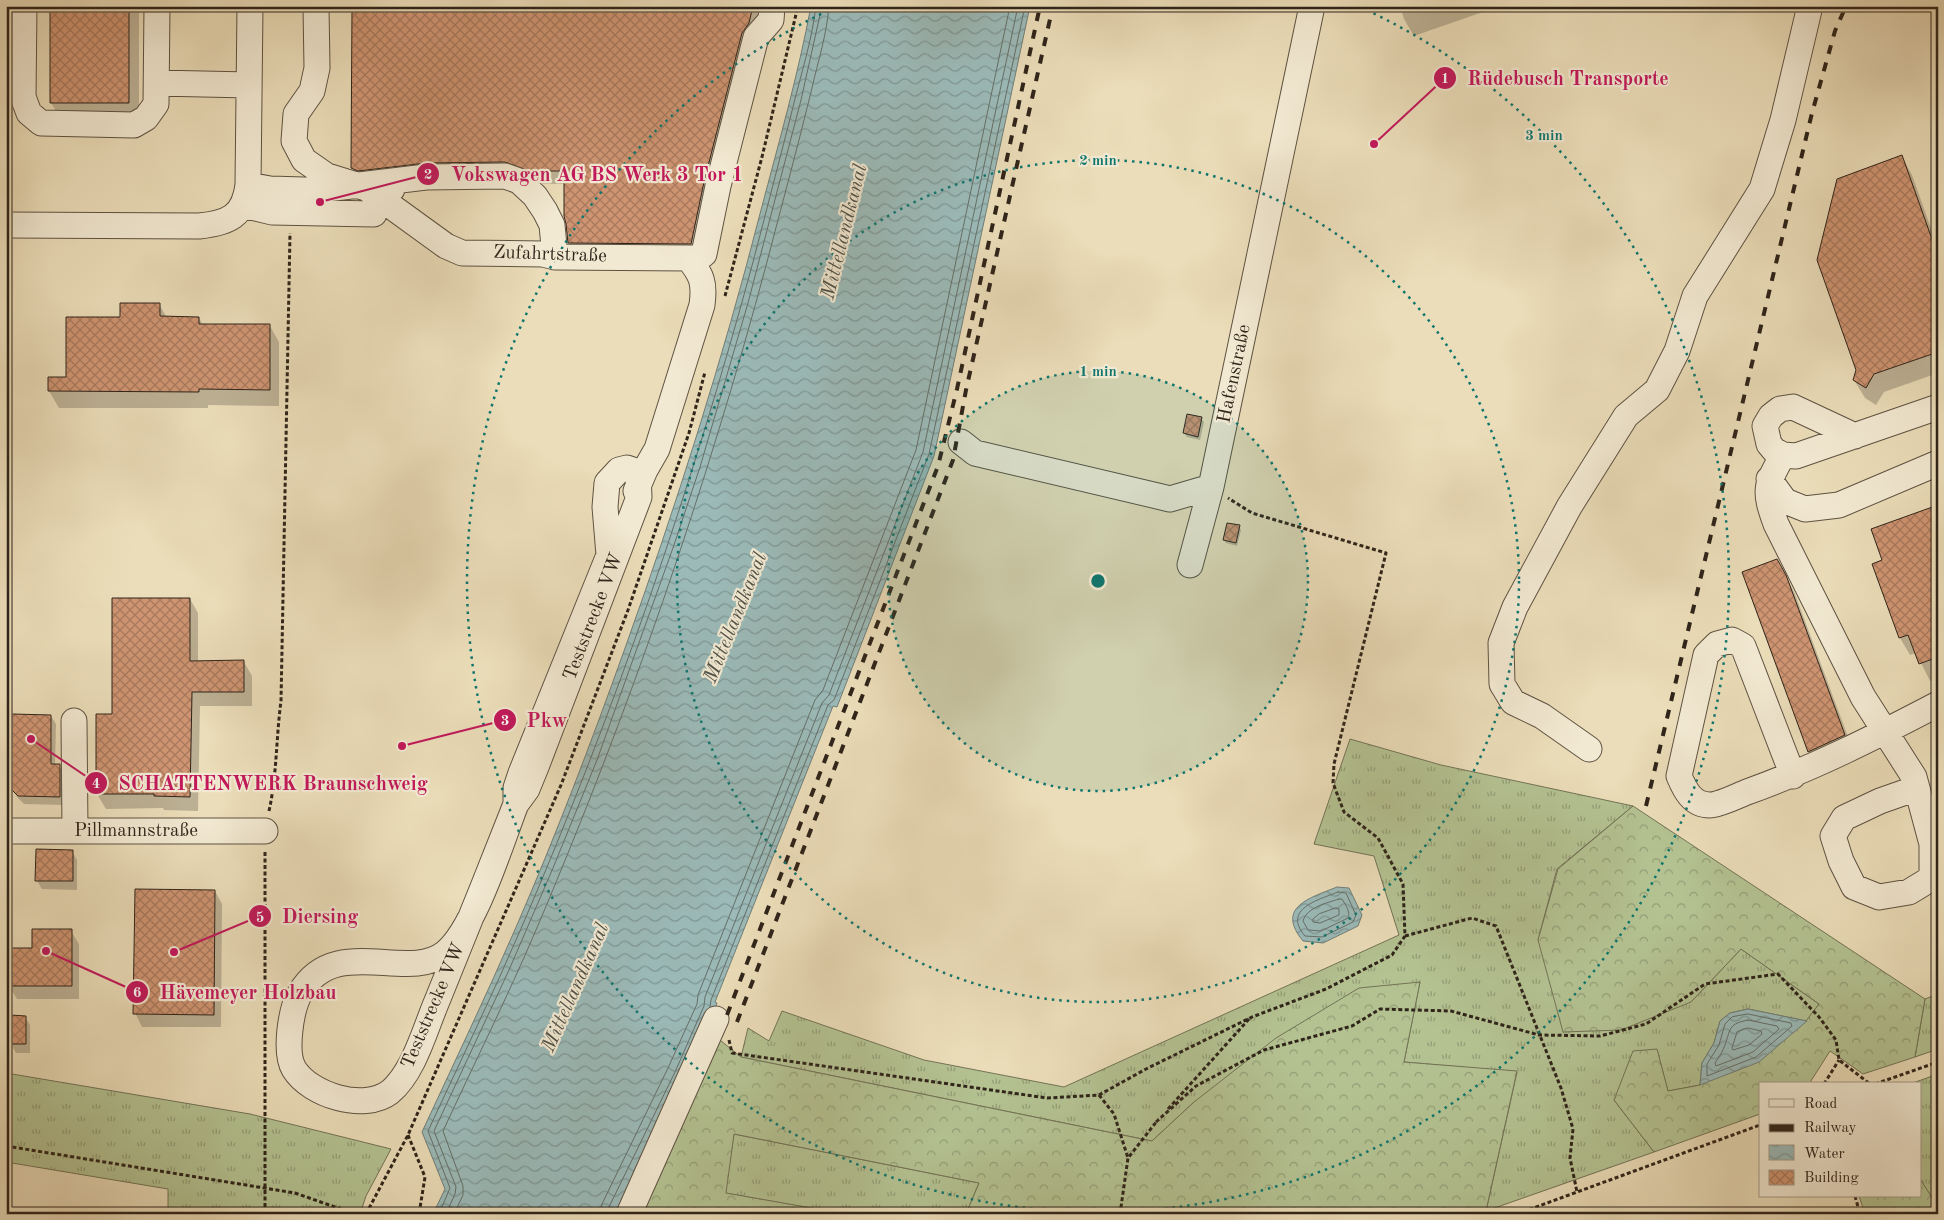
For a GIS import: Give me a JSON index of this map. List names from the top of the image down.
{
  "streets": {
    "street": [
      "Zufahrtstraße",
      "Hafenstraße",
      "Teststrecke VW",
      "Pillmannstraße"
    ]
  },
  "crossings": [
    ["Zufahrtstraße", "Teststrecke VW"]
  ],
  "water": ["Mittellandkanal"],
  "places": [
    "Rüdebusch Transporte",
    "Vokswagen AG BS Werk 3 Tor 1",
    "SCHATTENWERK Braunschweig",
    "Pkw",
    "Hävemeyer Holzbau",
    "Diersing"
  ],
  "legend": [
    "Road",
    "Railway",
    "Water",
    "Building"
  ],
  "rings": ["3 min", "2 min", "1 min"]
}
